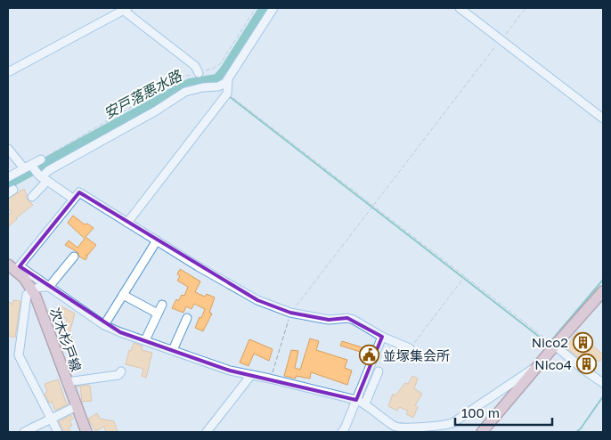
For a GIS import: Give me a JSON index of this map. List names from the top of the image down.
{
  "streets": {
    "main road": ["次木杉戸線"]
  },
  "water": ["安戸落悪水路"],
  "places": {
    "building": ["Nico2", "Nico4"],
    "public building": ["並塚集会所"]
  },
  "scale_bar": "100 m"
}
